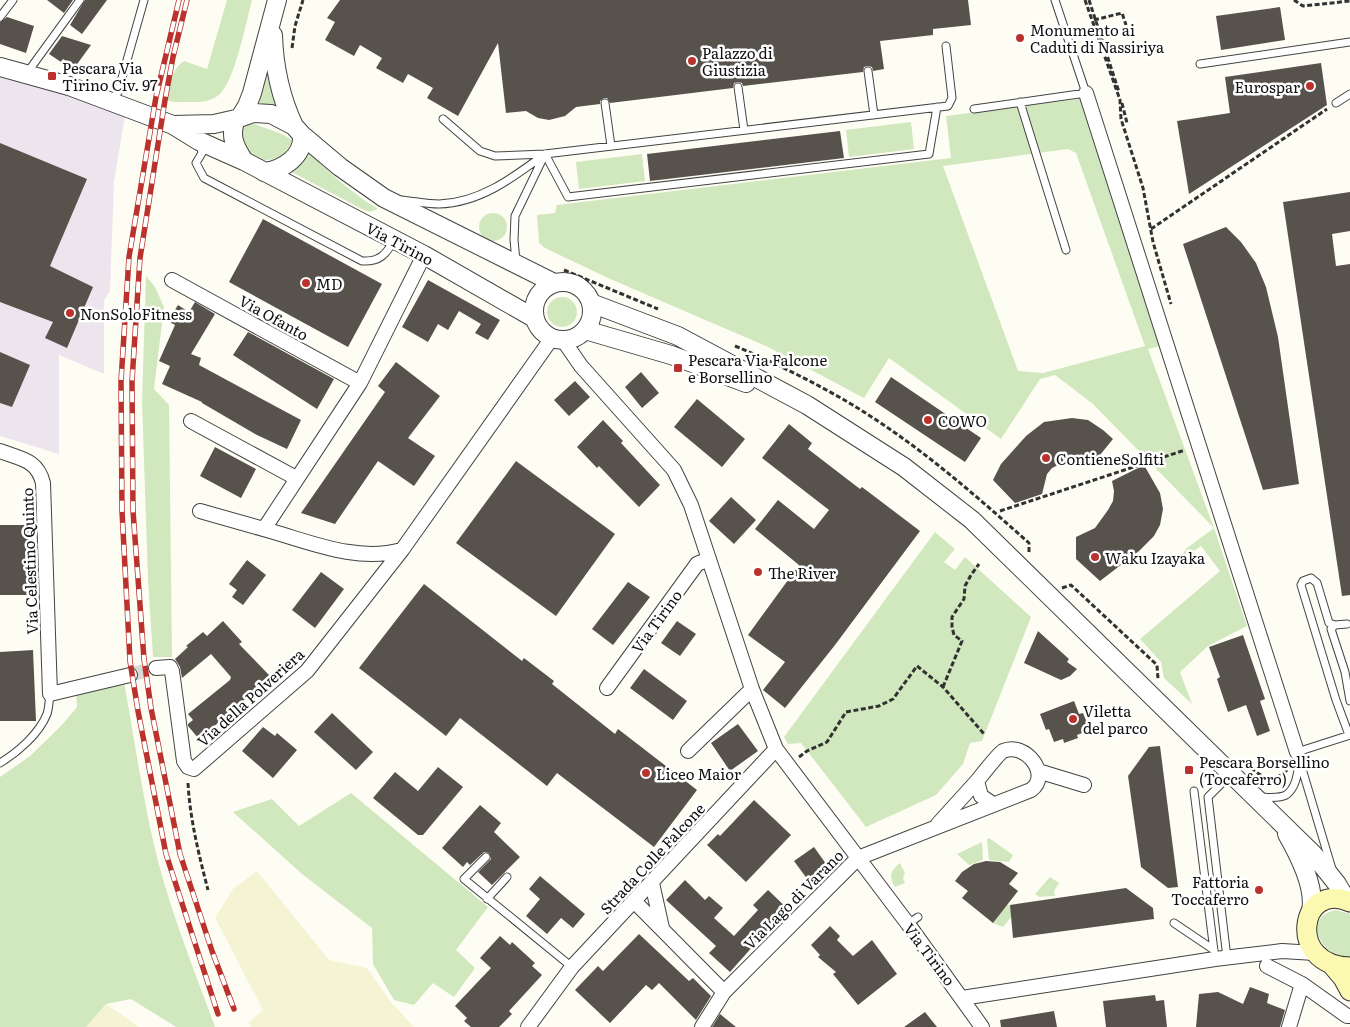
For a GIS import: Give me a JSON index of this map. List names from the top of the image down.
{
  "streets": {
    "street": [
      "Via Tirino",
      "Via Ofanto",
      "Via Celestino Quinto",
      "Via della Polveriera",
      "Strada Colle Falcone",
      "Via Lago di Varano"
    ]
  },
  "crossings": [
    ["Via Tirino", "Via della Polveriera"],
    ["Via Tirino", "Strada Colle Falcone"],
    ["Via Tirino", "Via Lago di Varano"]
  ],
  "places": {
    "other": [
      "Monumento ai Caduti di Nassiriya",
      "Palazzo di Giustizia",
      "Eurospar",
      "MD",
      "NonSoloFitness",
      "COWO",
      "ContieneSolfiti",
      "Waku Izayaka",
      "The River",
      "Viletta del parco",
      "Liceo Maior",
      "Fattoria Toccaferro"
    ],
    "transit": ["Pescara Via Tirino Civ. 97", "Pescara Via Falcone e Borsellino", "Pescara Borsellino (Toccaferro)"]
  }
}
